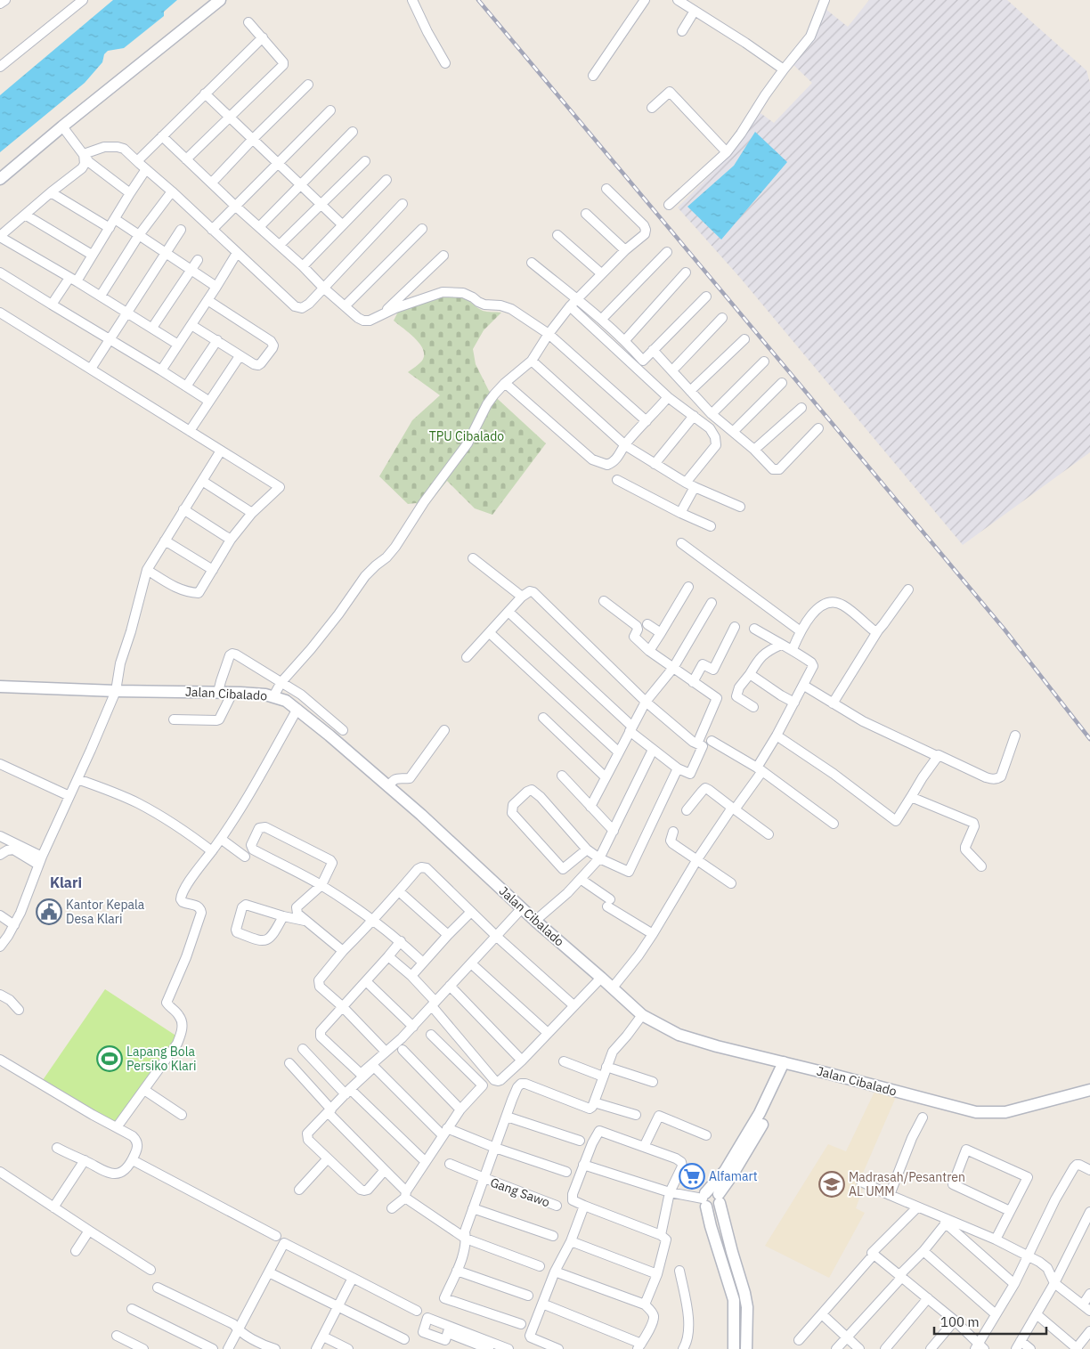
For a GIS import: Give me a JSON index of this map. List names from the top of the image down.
{
  "streets": {
    "street": ["Jalan Cibalado", "Gang Sawo"]
  },
  "districts": ["Klari"],
  "parks": ["TPU Cibalado"],
  "places": {
    "public building": ["Kantor Kepala Desa Klari"],
    "sports": ["Lapang Bola Persiko Klari"],
    "supermarket": ["Alfamart"],
    "school or university": ["Madrasah/Pesantren AL UMM"]
  },
  "scale_bar": "100 m"
}
